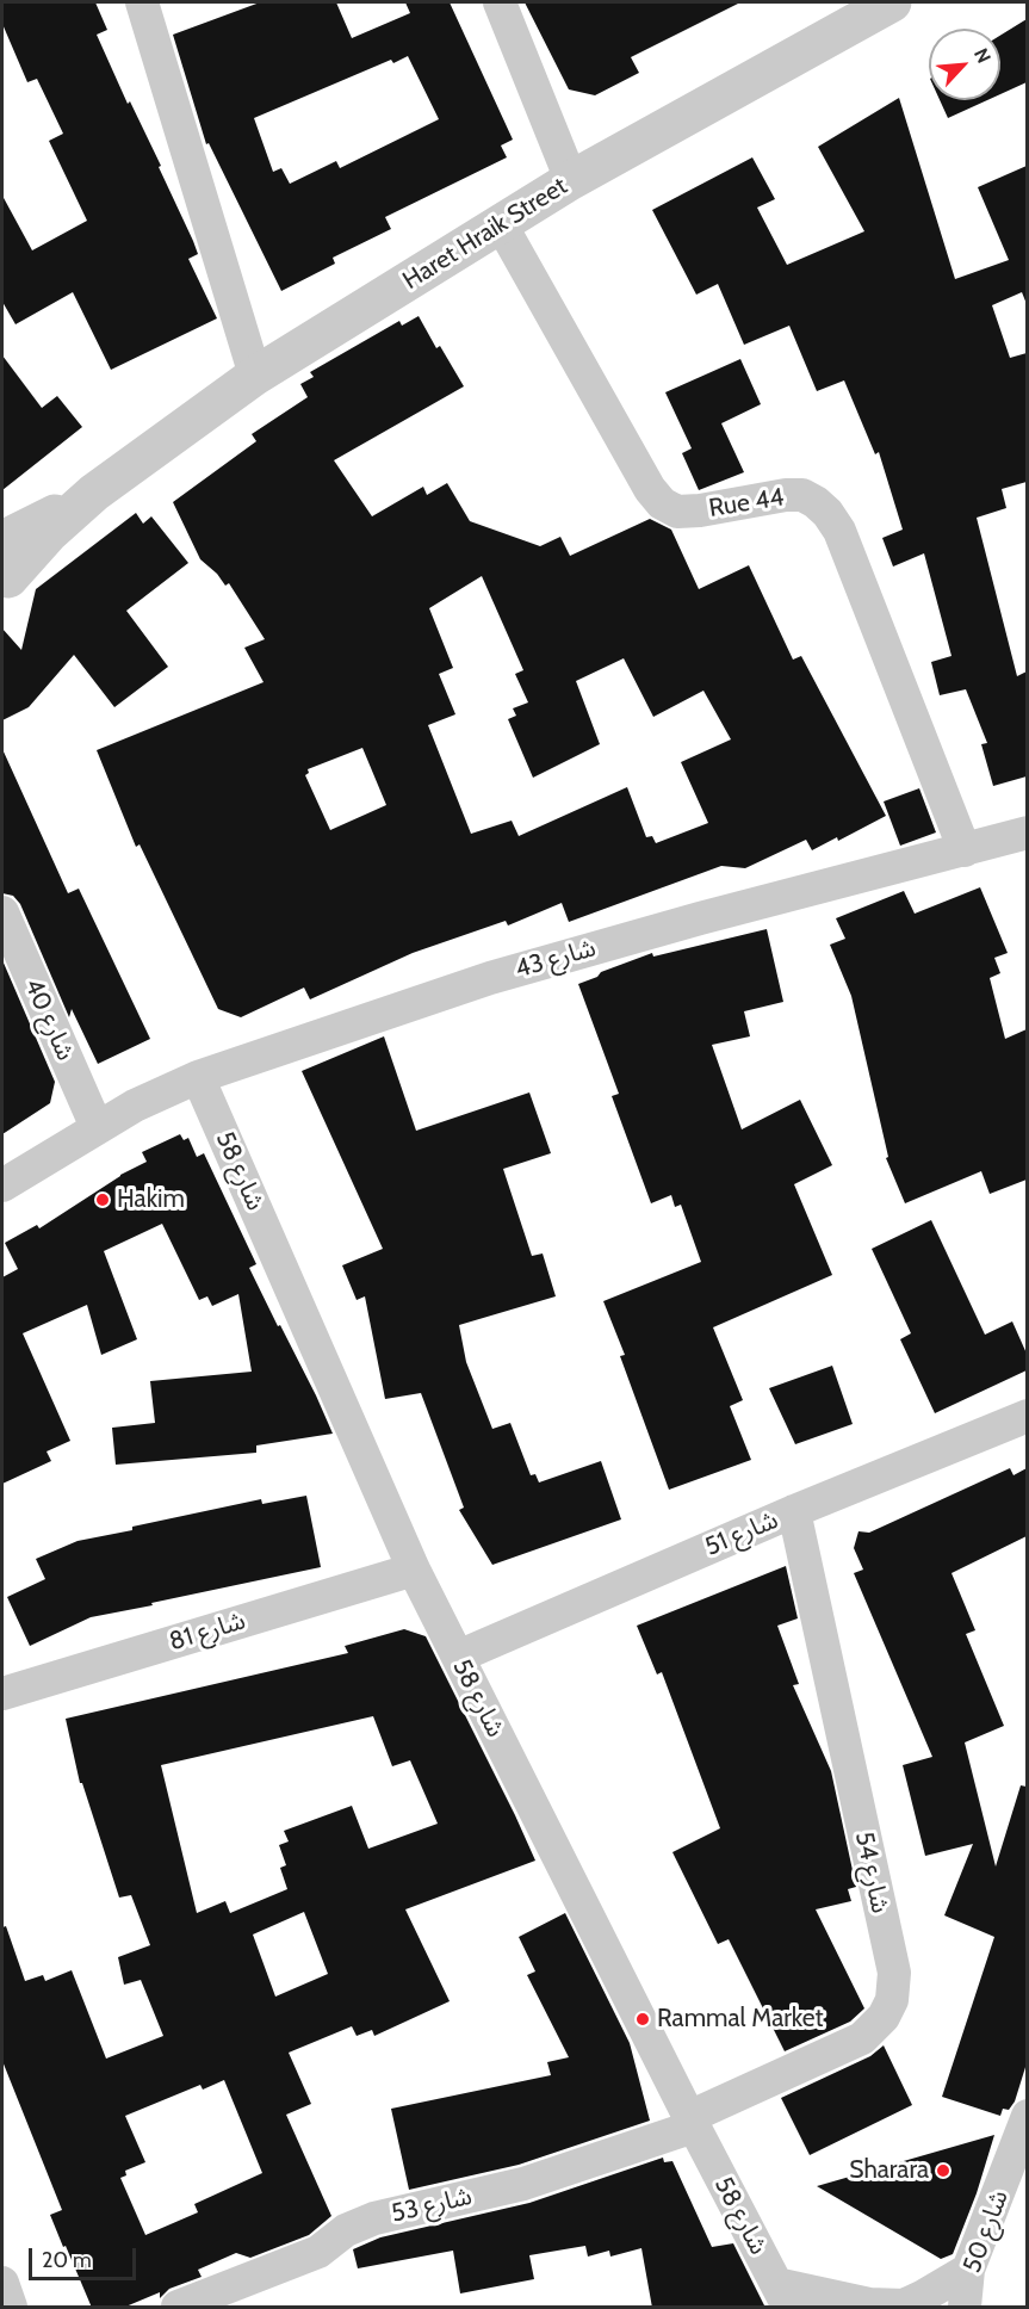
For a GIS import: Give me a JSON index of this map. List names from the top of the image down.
{
  "streets": {
    "street": [
      "Haret Hraik Street",
      "Rue 44",
      "شارع 43",
      "شارع 40",
      "شارع 58",
      "شارع 51",
      "شارع 81",
      "شارع 54",
      "شارع 53",
      "شارع 50"
    ]
  },
  "crossings": [
    ["Haret Hraik Street", "Rue 44"],
    ["Rue 44", "شارع 43"],
    ["شارع 43", "شارع 40"],
    ["شارع 43", "شارع 58"],
    ["شارع 58", "شارع 51"],
    ["شارع 58", "شارع 81"],
    ["شارع 58", "شارع 54"],
    ["شارع 58", "شارع 53"],
    ["شارع 51", "شارع 54"],
    ["شارع 54", "شارع 53"]
  ],
  "places": ["Hakim", "Rammal Market", "Sharara"],
  "scale_bar": "20 m",
  "north": "top right"
}
